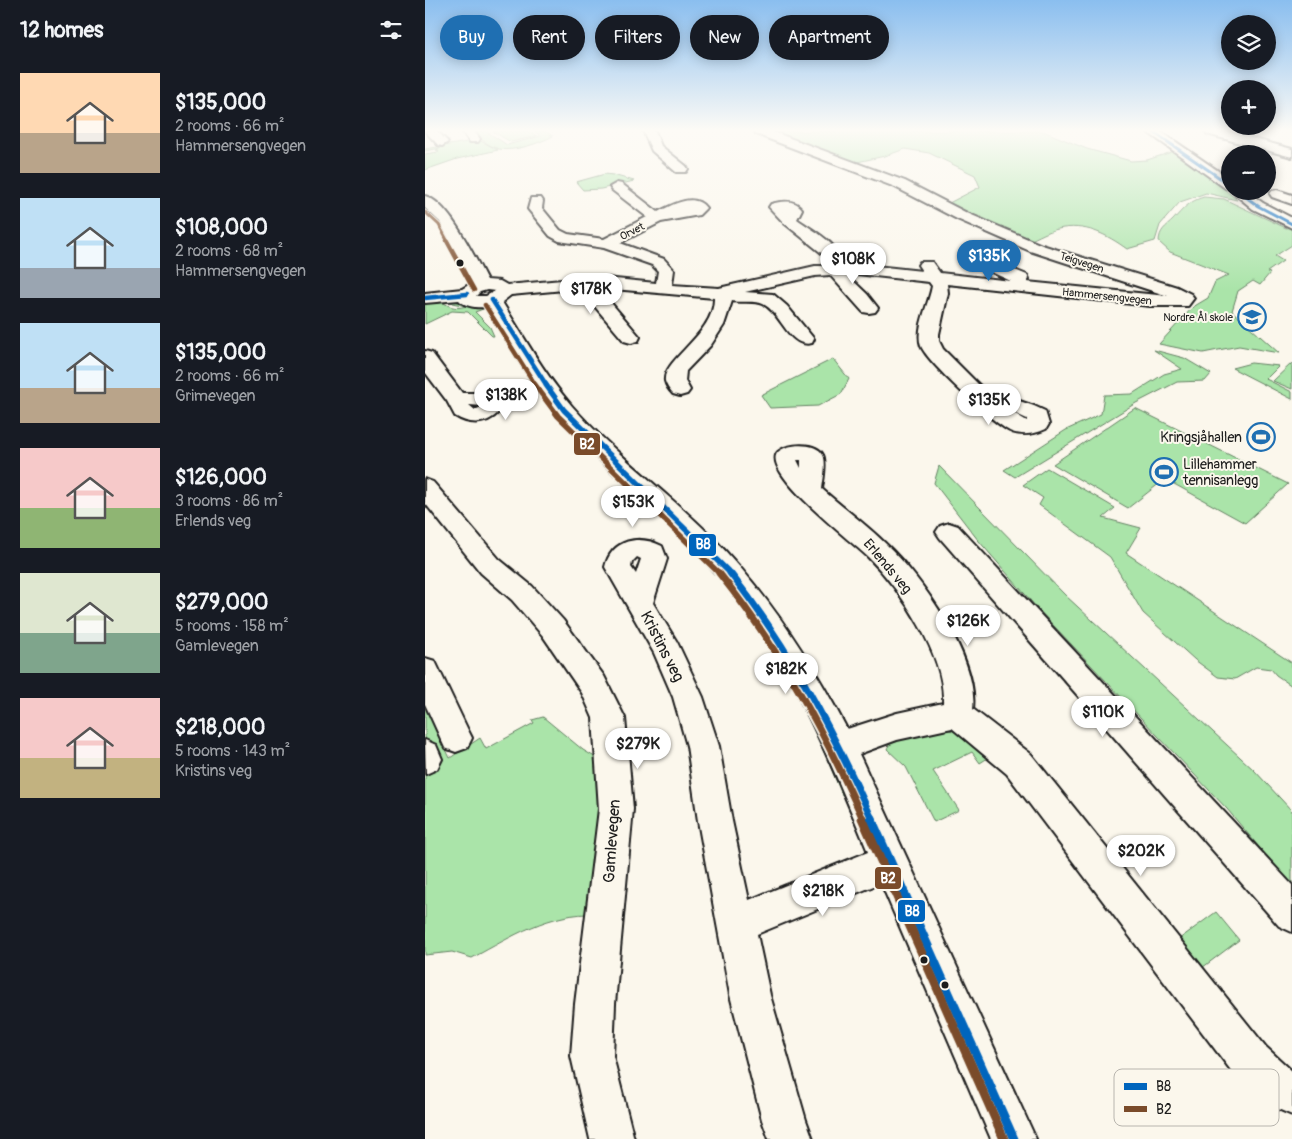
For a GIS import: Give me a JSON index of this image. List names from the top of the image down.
{
  "streets": {
    "street": [
      "Orvet",
      "Teigvegen",
      "Hammersengvegen",
      "Erlends veg",
      "Kristins veg",
      "Gamlevegen"
    ]
  },
  "crossings": [
    ["Teigvegen", "Hammersengvegen"]
  ],
  "places": {
    "school or university": ["Nordre Ål skole"],
    "sports": ["Kringsjåhallen", "Lillehammer tennisanlegg"]
  },
  "lines": ["transit line B8", "transit line B2"],
  "legend": ["B8", "B2"],
  "page": {
    "heading": "12 homes",
    "map_buttons": ["+", "−"],
    "chip": [
      "Buy",
      "Rent",
      "Filters",
      "New",
      "Apartment"
    ],
    "list": [
      {
        "name": "$135,000",
        "note": "2 rooms · 66 m² · Hammersengvegen"
      },
      {
        "name": "$108,000",
        "note": "2 rooms · 68 m² · Hammersengvegen"
      },
      {
        "name": "$135,000",
        "note": "2 rooms · 66 m² · Grimevegen"
      },
      {
        "name": "$126,000",
        "note": "3 rooms · 86 m² · Erlends veg"
      },
      {
        "name": "$279,000",
        "note": "5 rooms · 158 m² · Gamlevegen"
      },
      {
        "name": "$218,000",
        "note": "5 rooms · 143 m² · Kristins veg"
      }
    ],
    "price": [
      "$135K",
      "$108K",
      "$178K",
      "$138K",
      "$135K",
      "$153K",
      "$126K",
      "$182K",
      "$110K",
      "$279K",
      "$202K",
      "$218K"
    ]
  }
}
